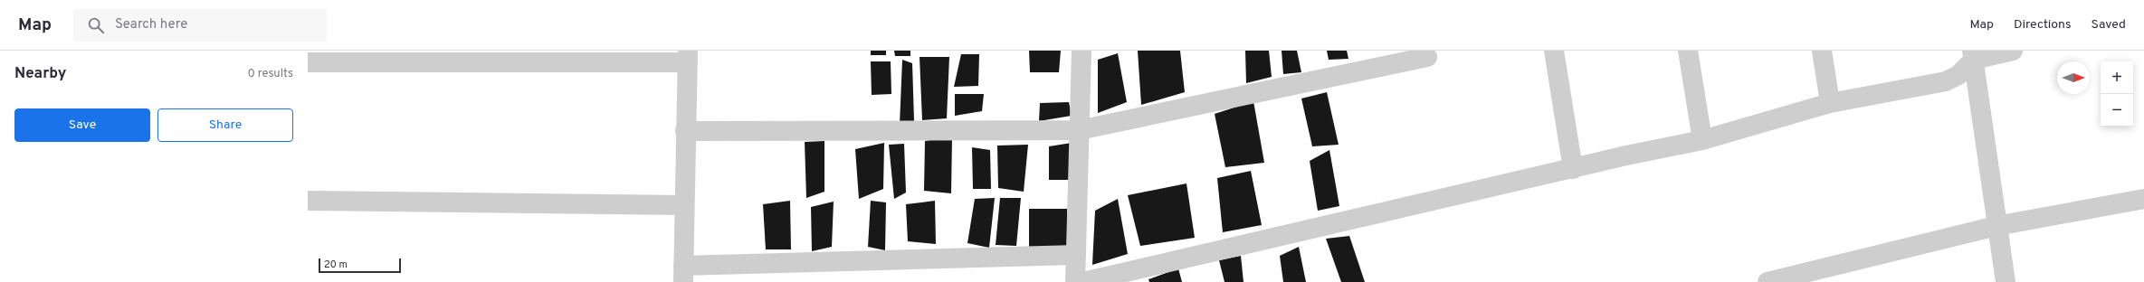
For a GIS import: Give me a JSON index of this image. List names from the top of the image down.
{
  "scale_bar": "20 m",
  "north": "right",
  "page": {
    "header": "Map",
    "search": "Search here",
    "nav": ["Map", "Directions", "Saved"],
    "heading": ["Nearby", "0 results"],
    "map_buttons": ["+", "−"],
    "buttons": ["Save", "Share"],
    "scale": "20 m"
  }
}
